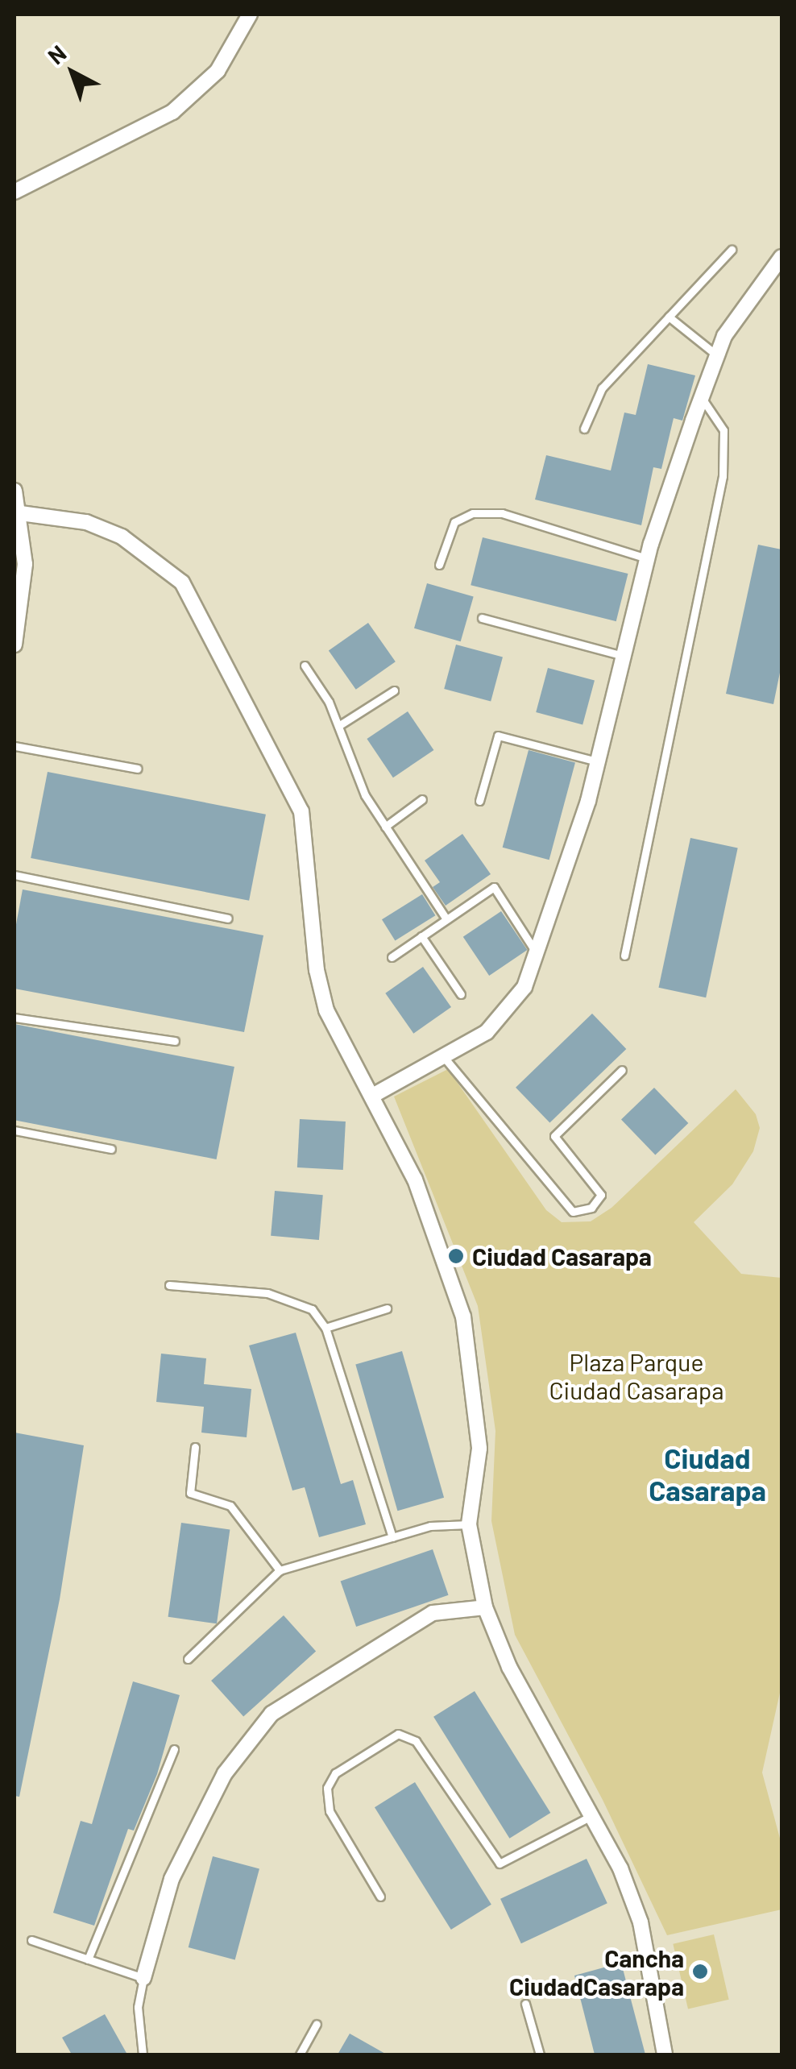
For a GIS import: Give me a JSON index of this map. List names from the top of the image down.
{
  "districts": ["Ciudad Casarapa"],
  "parks": ["Plaza Parque Ciudad Casarapa"],
  "places": ["Ciudad Casarapa", "Cancha CiudadCasarapa"],
  "north": "top left"
}
